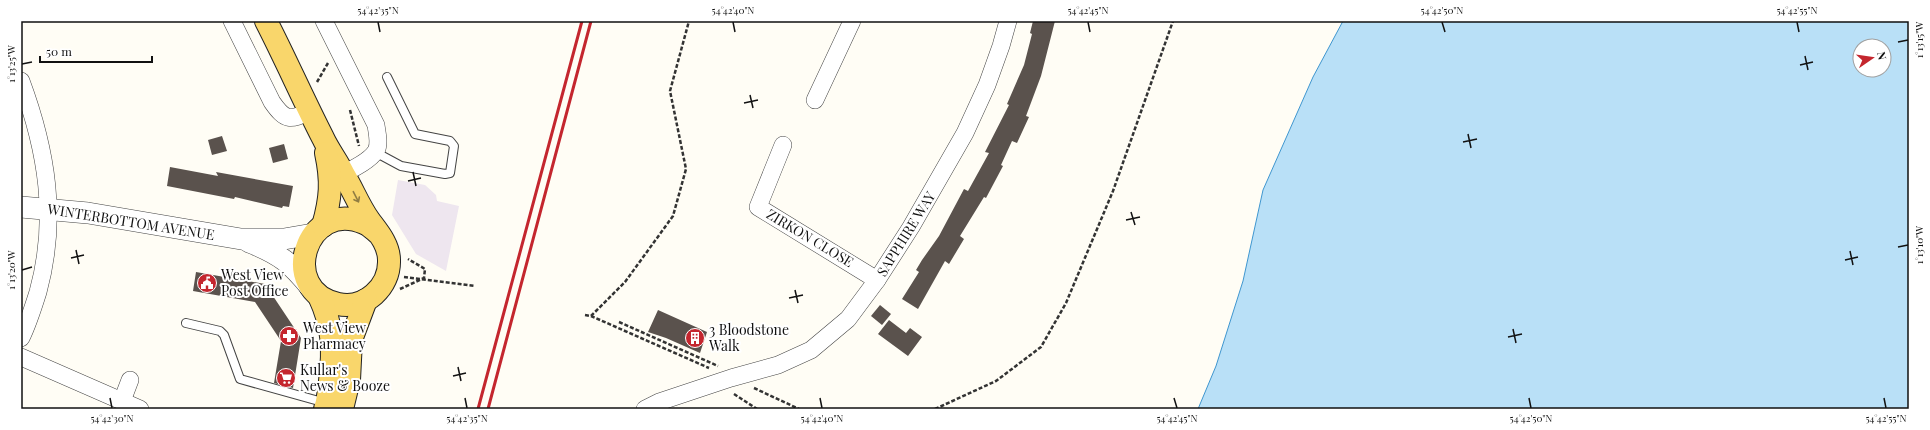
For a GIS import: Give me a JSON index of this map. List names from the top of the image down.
{
  "streets": {
    "street": ["WINTERBOTTOM AVENUE", "SAPPHIRE WAY", "ZIRKON CLOSE"]
  },
  "crossings": [
    ["SAPPHIRE WAY", "ZIRKON CLOSE"]
  ],
  "places": {
    "public building": ["West View Post Office"],
    "pharmacy": ["West View Pharmacy"],
    "building": ["3 Bloodstone Walk"],
    "supermarket": ["Kullar's News & Booze"]
  },
  "scale_bar": "50 m",
  "north": "right",
  "coordinates": [
    "54°42'35\"N",
    "54°42'40\"N",
    "54°42'45\"N",
    "54°42'50\"N",
    "54°42'55\"N",
    "1°13'15\"W",
    "1°13'25\"W",
    "1°13'10\"W",
    "1°13'20\"W",
    "54°42'30\"N"
  ]
}
